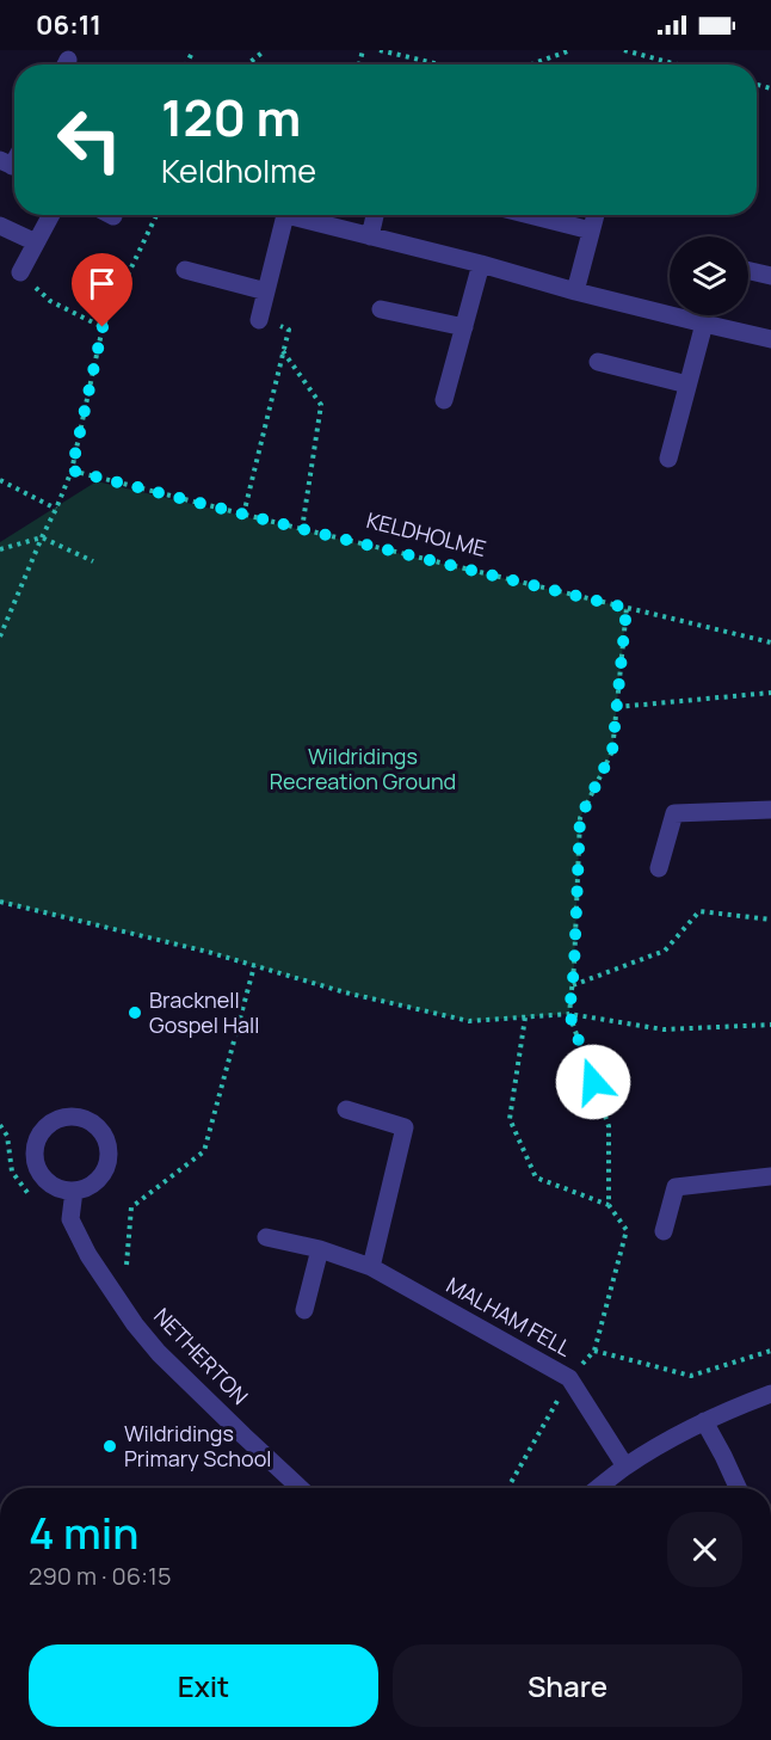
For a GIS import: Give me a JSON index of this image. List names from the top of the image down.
{
  "streets": {
    "street": ["MALHAM FELL", "NETHERTON"],
    "path": ["KELDHOLME"]
  },
  "parks": ["Wildridings Recreation Ground"],
  "places": ["Bracknell Gospel Hall", "Wildridings Primary School"],
  "page": {
    "status": "06:11",
    "turn": ["120 m", "Keldholme"],
    "heading": ["4 min", "290 m · 06:15"],
    "buttons": ["Exit", "Share"]
  }
}
